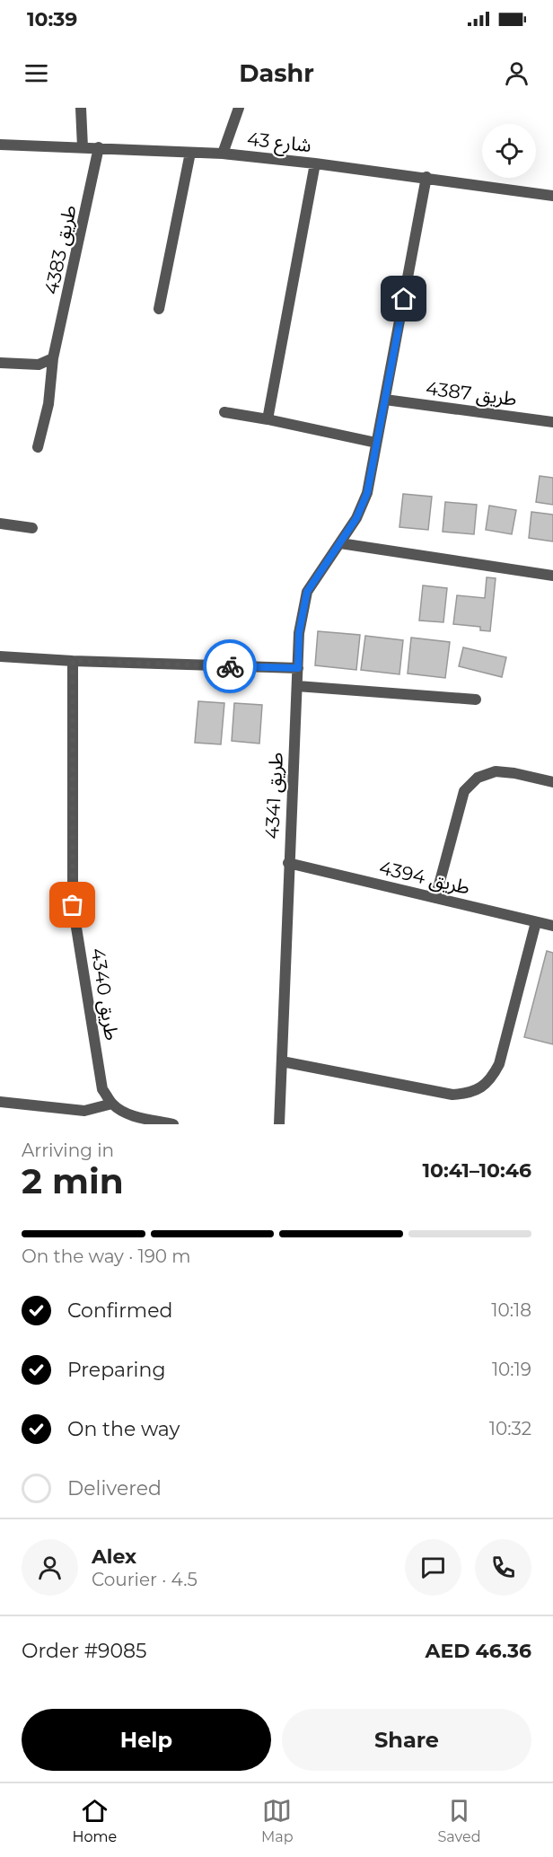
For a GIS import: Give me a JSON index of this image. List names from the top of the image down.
{
  "streets": {
    "street": [
      "شارع 43",
      "طريق 4383",
      "طريق 4387",
      "طريق 4341",
      "طريق 4394",
      "طريق 4340"
    ]
  },
  "crossings": [
    ["شارع 43", "طريق 4383"],
    ["شارع 43", "طريق 4341"],
    ["طريق 4387", "طريق 4341"],
    ["طريق 4341", "طريق 4394"]
  ],
  "page": {
    "status": "10:39",
    "header": "Dashr",
    "heading": ["2 min", "Arriving in", "10:41–10:46"],
    "panel": [
      "Alex",
      "Courier · 4.5",
      "Order #9085",
      "AED 46.36"
    ],
    "bar": "On the way · 190 m",
    "list": [
      ["Confirmed", "10:18"],
      ["Preparing", "10:19"],
      ["On the way", "10:32"],
      "Delivered"
    ],
    "buttons": ["Help", "Share"],
    "tabs": ["Home", "Map", "Saved"]
  }
}
